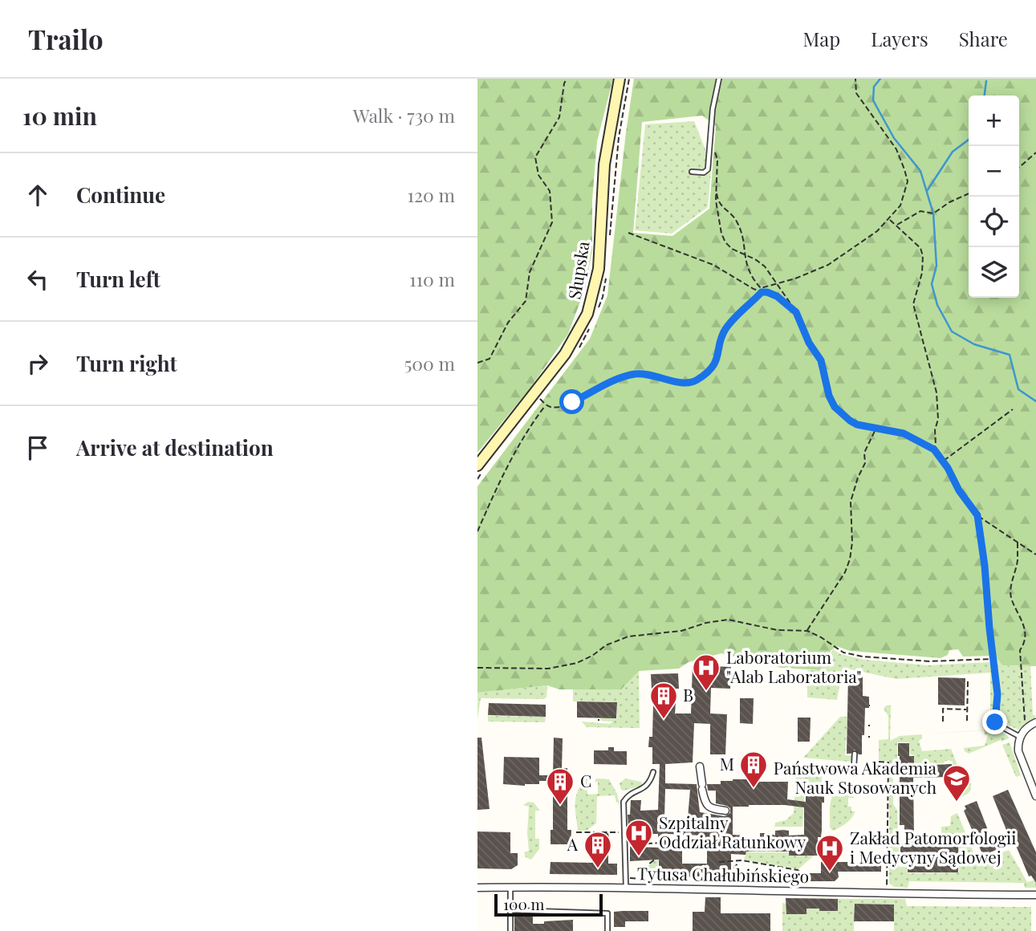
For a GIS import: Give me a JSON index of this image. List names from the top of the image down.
{
  "streets": {
    "street": ["Słupska", "Tytusa Chałubińskiego"]
  },
  "places": {
    "hospital": ["Laboratorium \"Alab Laboratoria\"", "Szpitalny Oddział Ratunkowy", "Zakład Patomorfologii i Medycyny Sądowej"],
    "building": [
      "B",
      "M",
      "C",
      "A"
    ],
    "school or university": ["Państwowa Akademia Nauk Stosowanych"]
  },
  "scale_bar": "100 m",
  "page": {
    "header": "Trailo",
    "nav": ["Map", "Layers", "Share"],
    "heading": ["10 min", "Walk · 730 m"],
    "map_buttons": ["+", "−"],
    "list": [
      ["Continue", "120 m"],
      ["Turn left", "110 m"],
      ["Turn right", "500 m"],
      "Arrive at destination"
    ],
    "scale": "100 m"
  }
}
